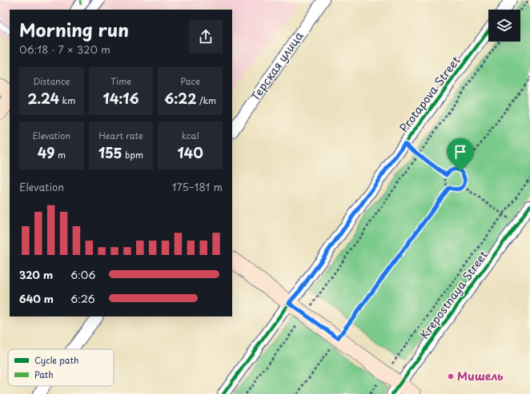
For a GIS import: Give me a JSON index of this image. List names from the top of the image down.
{
  "streets": {
    "street": ["Терская улица", "Protapova Street", "Krepostnaya Street"]
  },
  "places": ["Мишель"],
  "legend": ["Cycle path", "Path"],
  "page": {
    "heading": ["Morning run", "06:18 · 7 × 320 m"],
    "stats": [
      ["Distance", "2.24 km"],
      ["Time", "14:16"],
      ["Pace", "6:22 /km"],
      ["Elevation", "49 m"],
      ["Heart rate", "155 bpm"],
      ["kcal", "140"]
    ],
    "chart": ["Elevation", "175–181 m"],
    "list": [
      {
        "name": "320 m",
        "note": "6:06"
      },
      {
        "name": "640 m",
        "note": "6:26"
      }
    ]
  }
}
